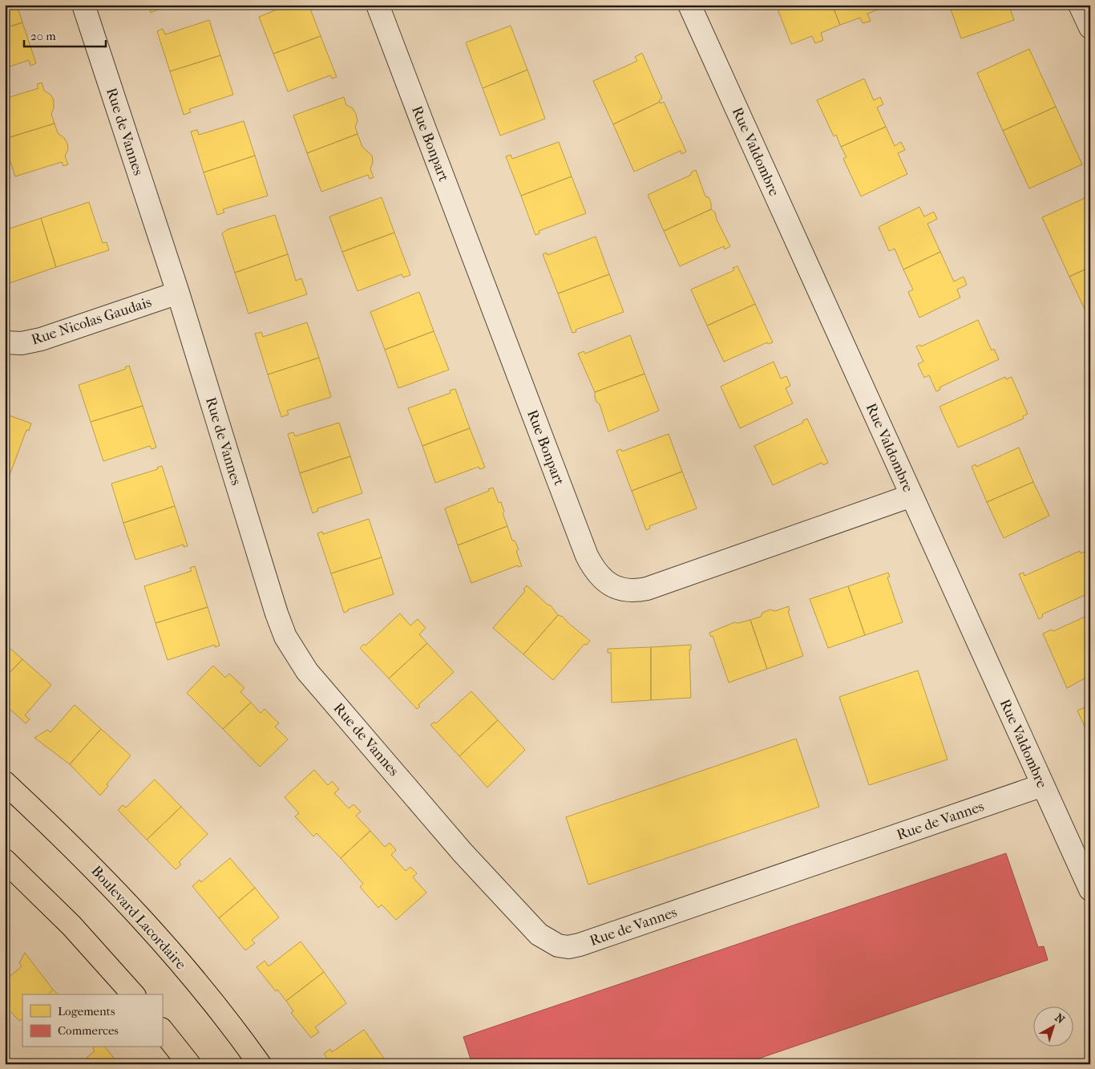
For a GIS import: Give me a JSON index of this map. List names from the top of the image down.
{
  "streets": {
    "main road": ["Boulevard Lacordaire"],
    "street": [
      "Rue de Vannes",
      "Rue Bonpart",
      "Rue Valdombre",
      "Rue Nicolas Gaudais"
    ]
  },
  "crossings": [
    ["Rue de Vannes", "Rue Valdombre"],
    ["Rue de Vannes", "Rue Nicolas Gaudais"],
    ["Rue Bonpart", "Rue Valdombre"]
  ],
  "legend": ["Logements", "Commerces"],
  "scale_bar": "20 m",
  "north": "top right"
}
